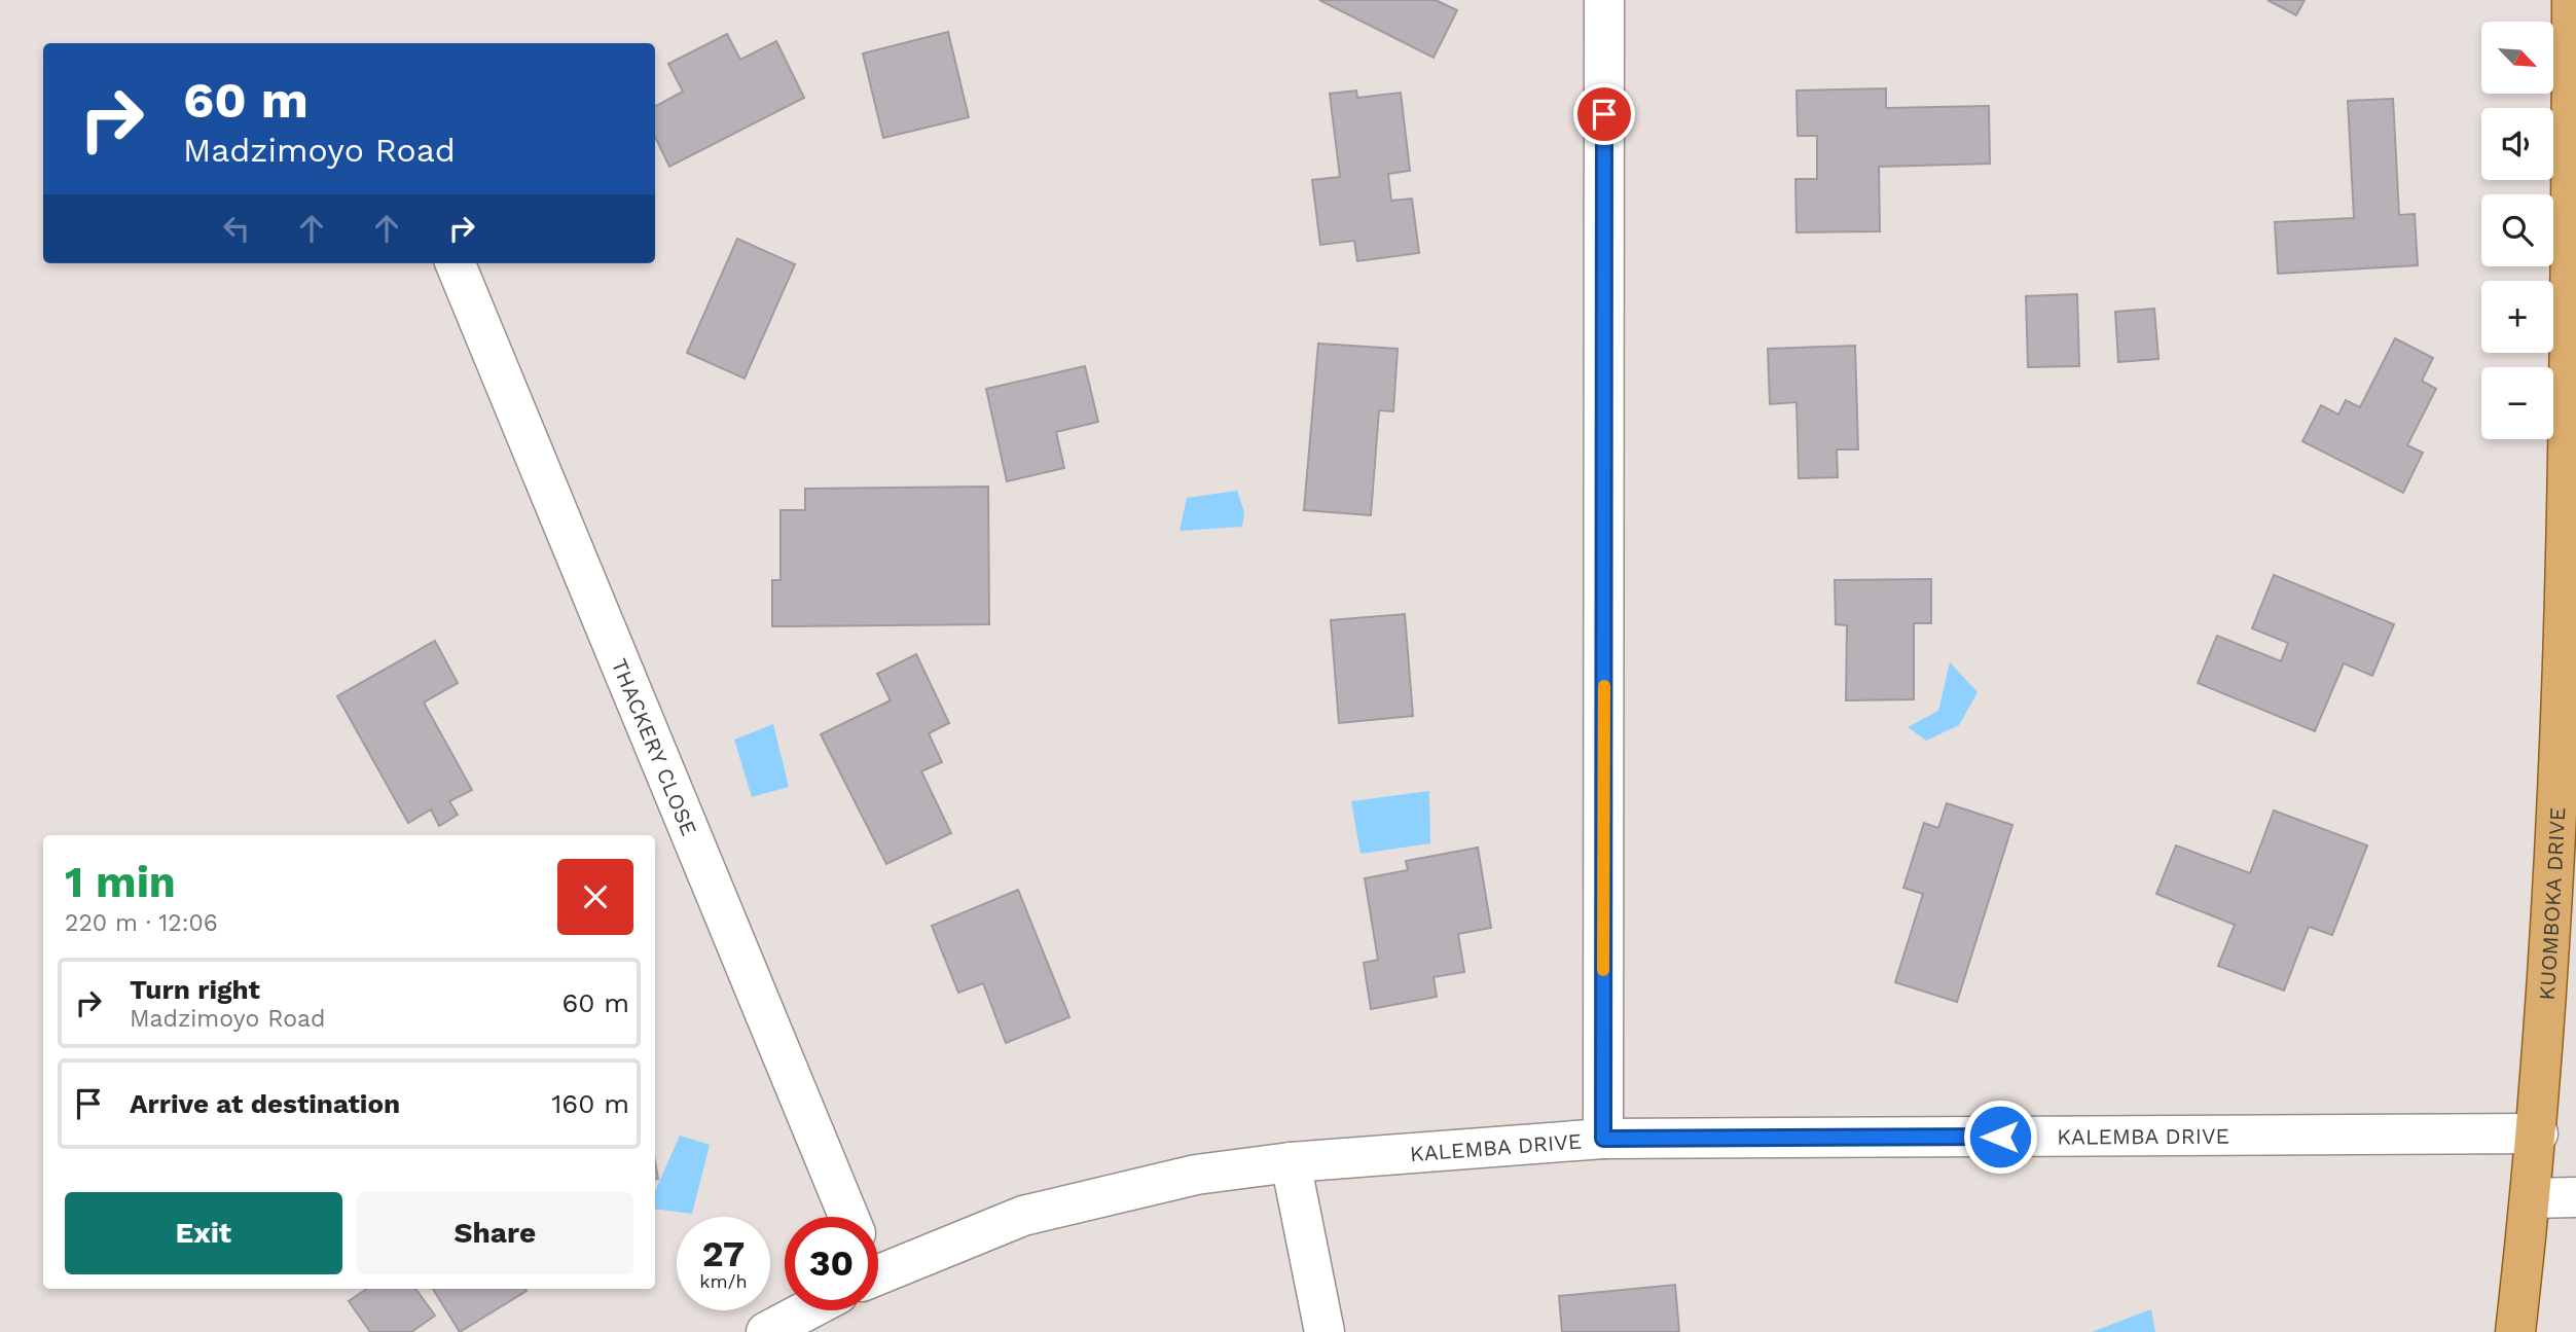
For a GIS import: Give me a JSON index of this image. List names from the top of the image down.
{
  "streets": {
    "main road": ["KUOMBOKA DRIVE"],
    "street": ["THACKERY CLOSE", "KALEMBA DRIVE"]
  },
  "crossings": [
    ["KUOMBOKA DRIVE", "KALEMBA DRIVE"]
  ],
  "north": "bottom right",
  "page": {
    "map_buttons": ["+", "−"],
    "turn": ["60 m", "Madzimoyo Road"],
    "heading": ["1 min", "220 m · 12:06"],
    "list": [
      {
        "name": "Turn right",
        "note": "Madzimoyo Road",
        "value": "60 m"
      },
      {
        "name": "Arrive at destination",
        "value": "160 m"
      }
    ],
    "buttons": ["Exit", "Share"],
    "speed": "27 km/h",
    "limit": "30"
  }
}
